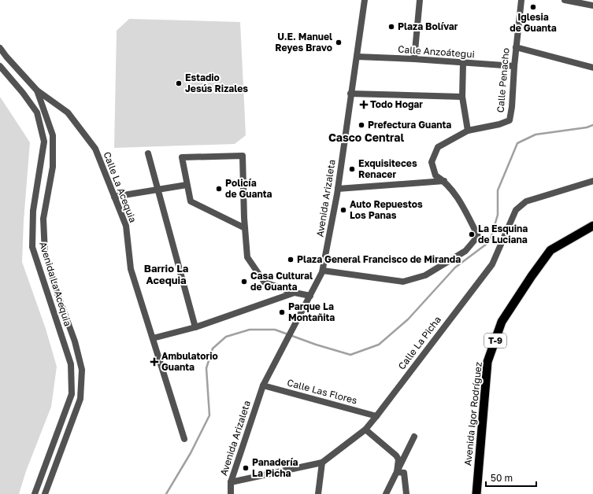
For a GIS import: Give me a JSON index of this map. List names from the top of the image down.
{
  "streets": {
    "highway": ["T-9", "Avenida Igor Rodríguez"],
    "street": [
      "Calle Anzoátegui",
      "Calle Penacho",
      "Calle La Acequia",
      "Avenida Arizaleta",
      "Avenida La Acequia",
      "Calle La Picha",
      "Calle Las Flores"
    ]
  },
  "crossings": [
    ["Calle Anzoátegui", "Calle Penacho"],
    ["Calle Anzoátegui", "Avenida Arizaleta"],
    ["Calle Penacho", "Avenida Arizaleta"],
    ["Calle La Acequia", "Avenida La Acequia"],
    ["Avenida Arizaleta", "Calle La Picha"],
    ["Avenida Arizaleta", "Calle Las Flores"],
    ["Calle La Picha", "Calle Las Flores"]
  ],
  "districts": ["Casco Central", "Barrio La Acequia"],
  "places": {
    "other": [
      "Iglesia de Guanta",
      "Plaza Bolívar",
      "U.E. Manuel Reyes Bravo",
      "Estadio Jesús Rizales",
      "Prefectura Guanta",
      "Exquisiteces Renacer",
      "Policía de Guanta",
      "Auto Repuestos Los Panas",
      "La Esquina de Luciana",
      "Plaza General Francisco de Miranda",
      "Casa Cultural de Guanta",
      "Parque La Montañita",
      "Panadería La Picha"
    ],
    "health": ["Todo Hogar", "Ambulatorio Guanta"]
  },
  "scale_bar": "50 m"
}
